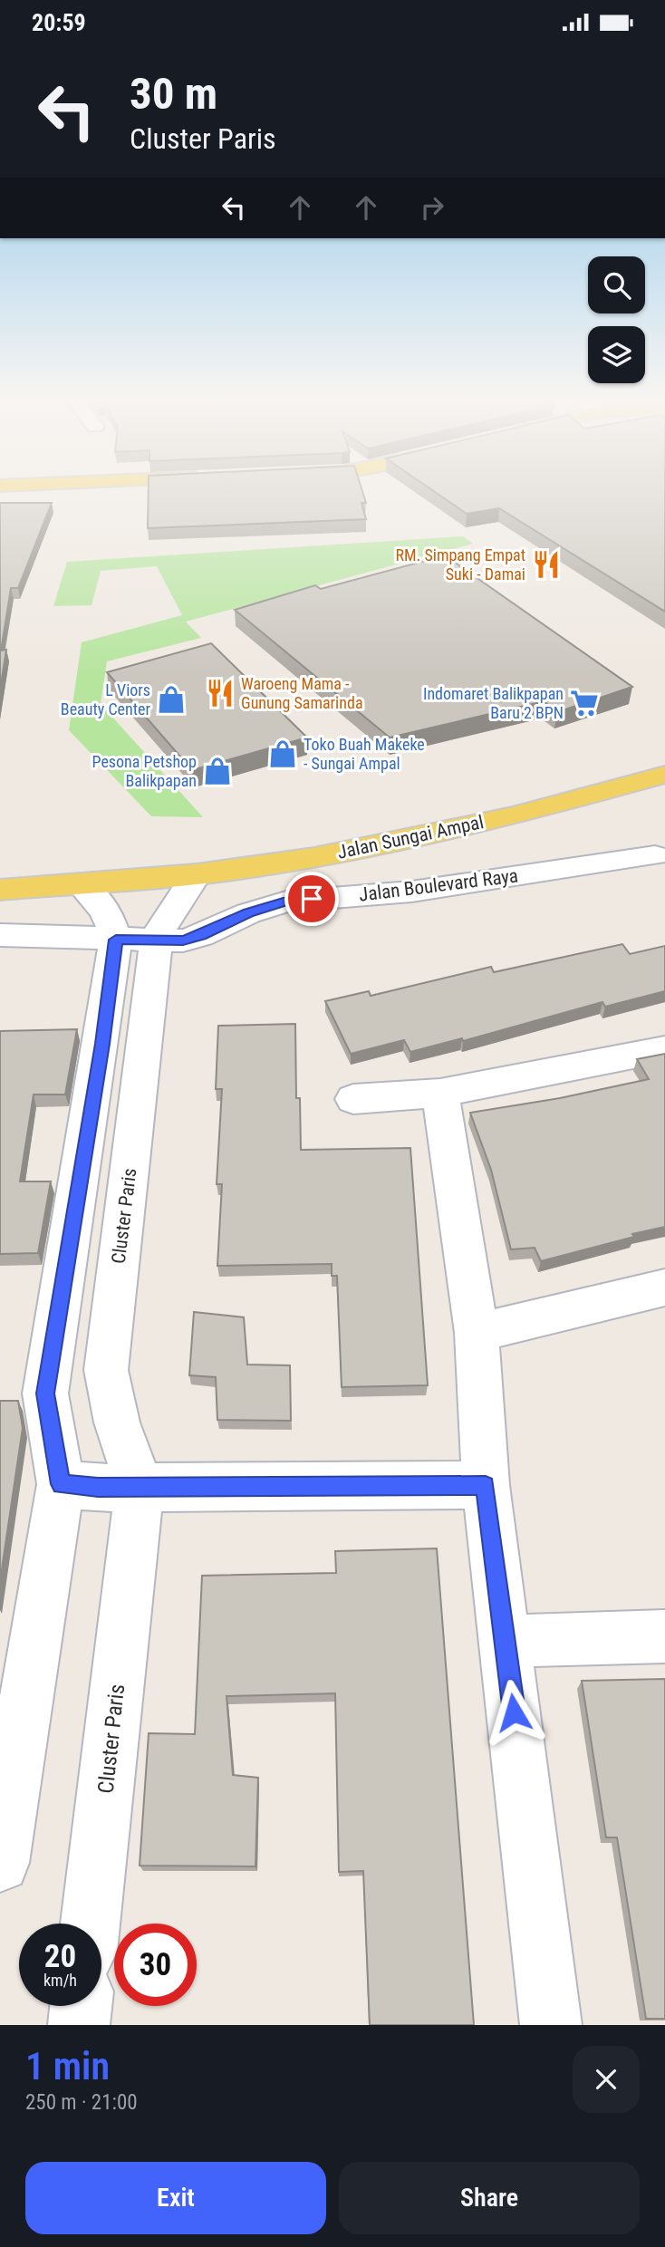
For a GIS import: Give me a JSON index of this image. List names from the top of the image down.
{
  "streets": {
    "main road": ["Jalan Sungai Ampal"],
    "street": ["Jalan Boulevard Raya", "Cluster Paris"]
  },
  "crossings": [
    ["Jalan Boulevard Raya", "Cluster Paris"]
  ],
  "places": {
    "restaurant": ["RM. Simpang Empat Suki - Damai", "Waroeng Mama - Gunung Samarinda"],
    "shop": ["L Viors Beauty Center", "Toko Buah Makeke - Sungai Ampal", "Pesona Petshop Balikpapan"],
    "supermarket": ["Indomaret Balikpapan Baru 2 BPN"]
  },
  "page": {
    "status": "20:59",
    "turn": ["30 m", "Cluster Paris"],
    "speed": "20 km/h",
    "limit": "30",
    "heading": ["1 min", "250 m · 21:00"],
    "buttons": ["Exit", "Share"]
  }
}
